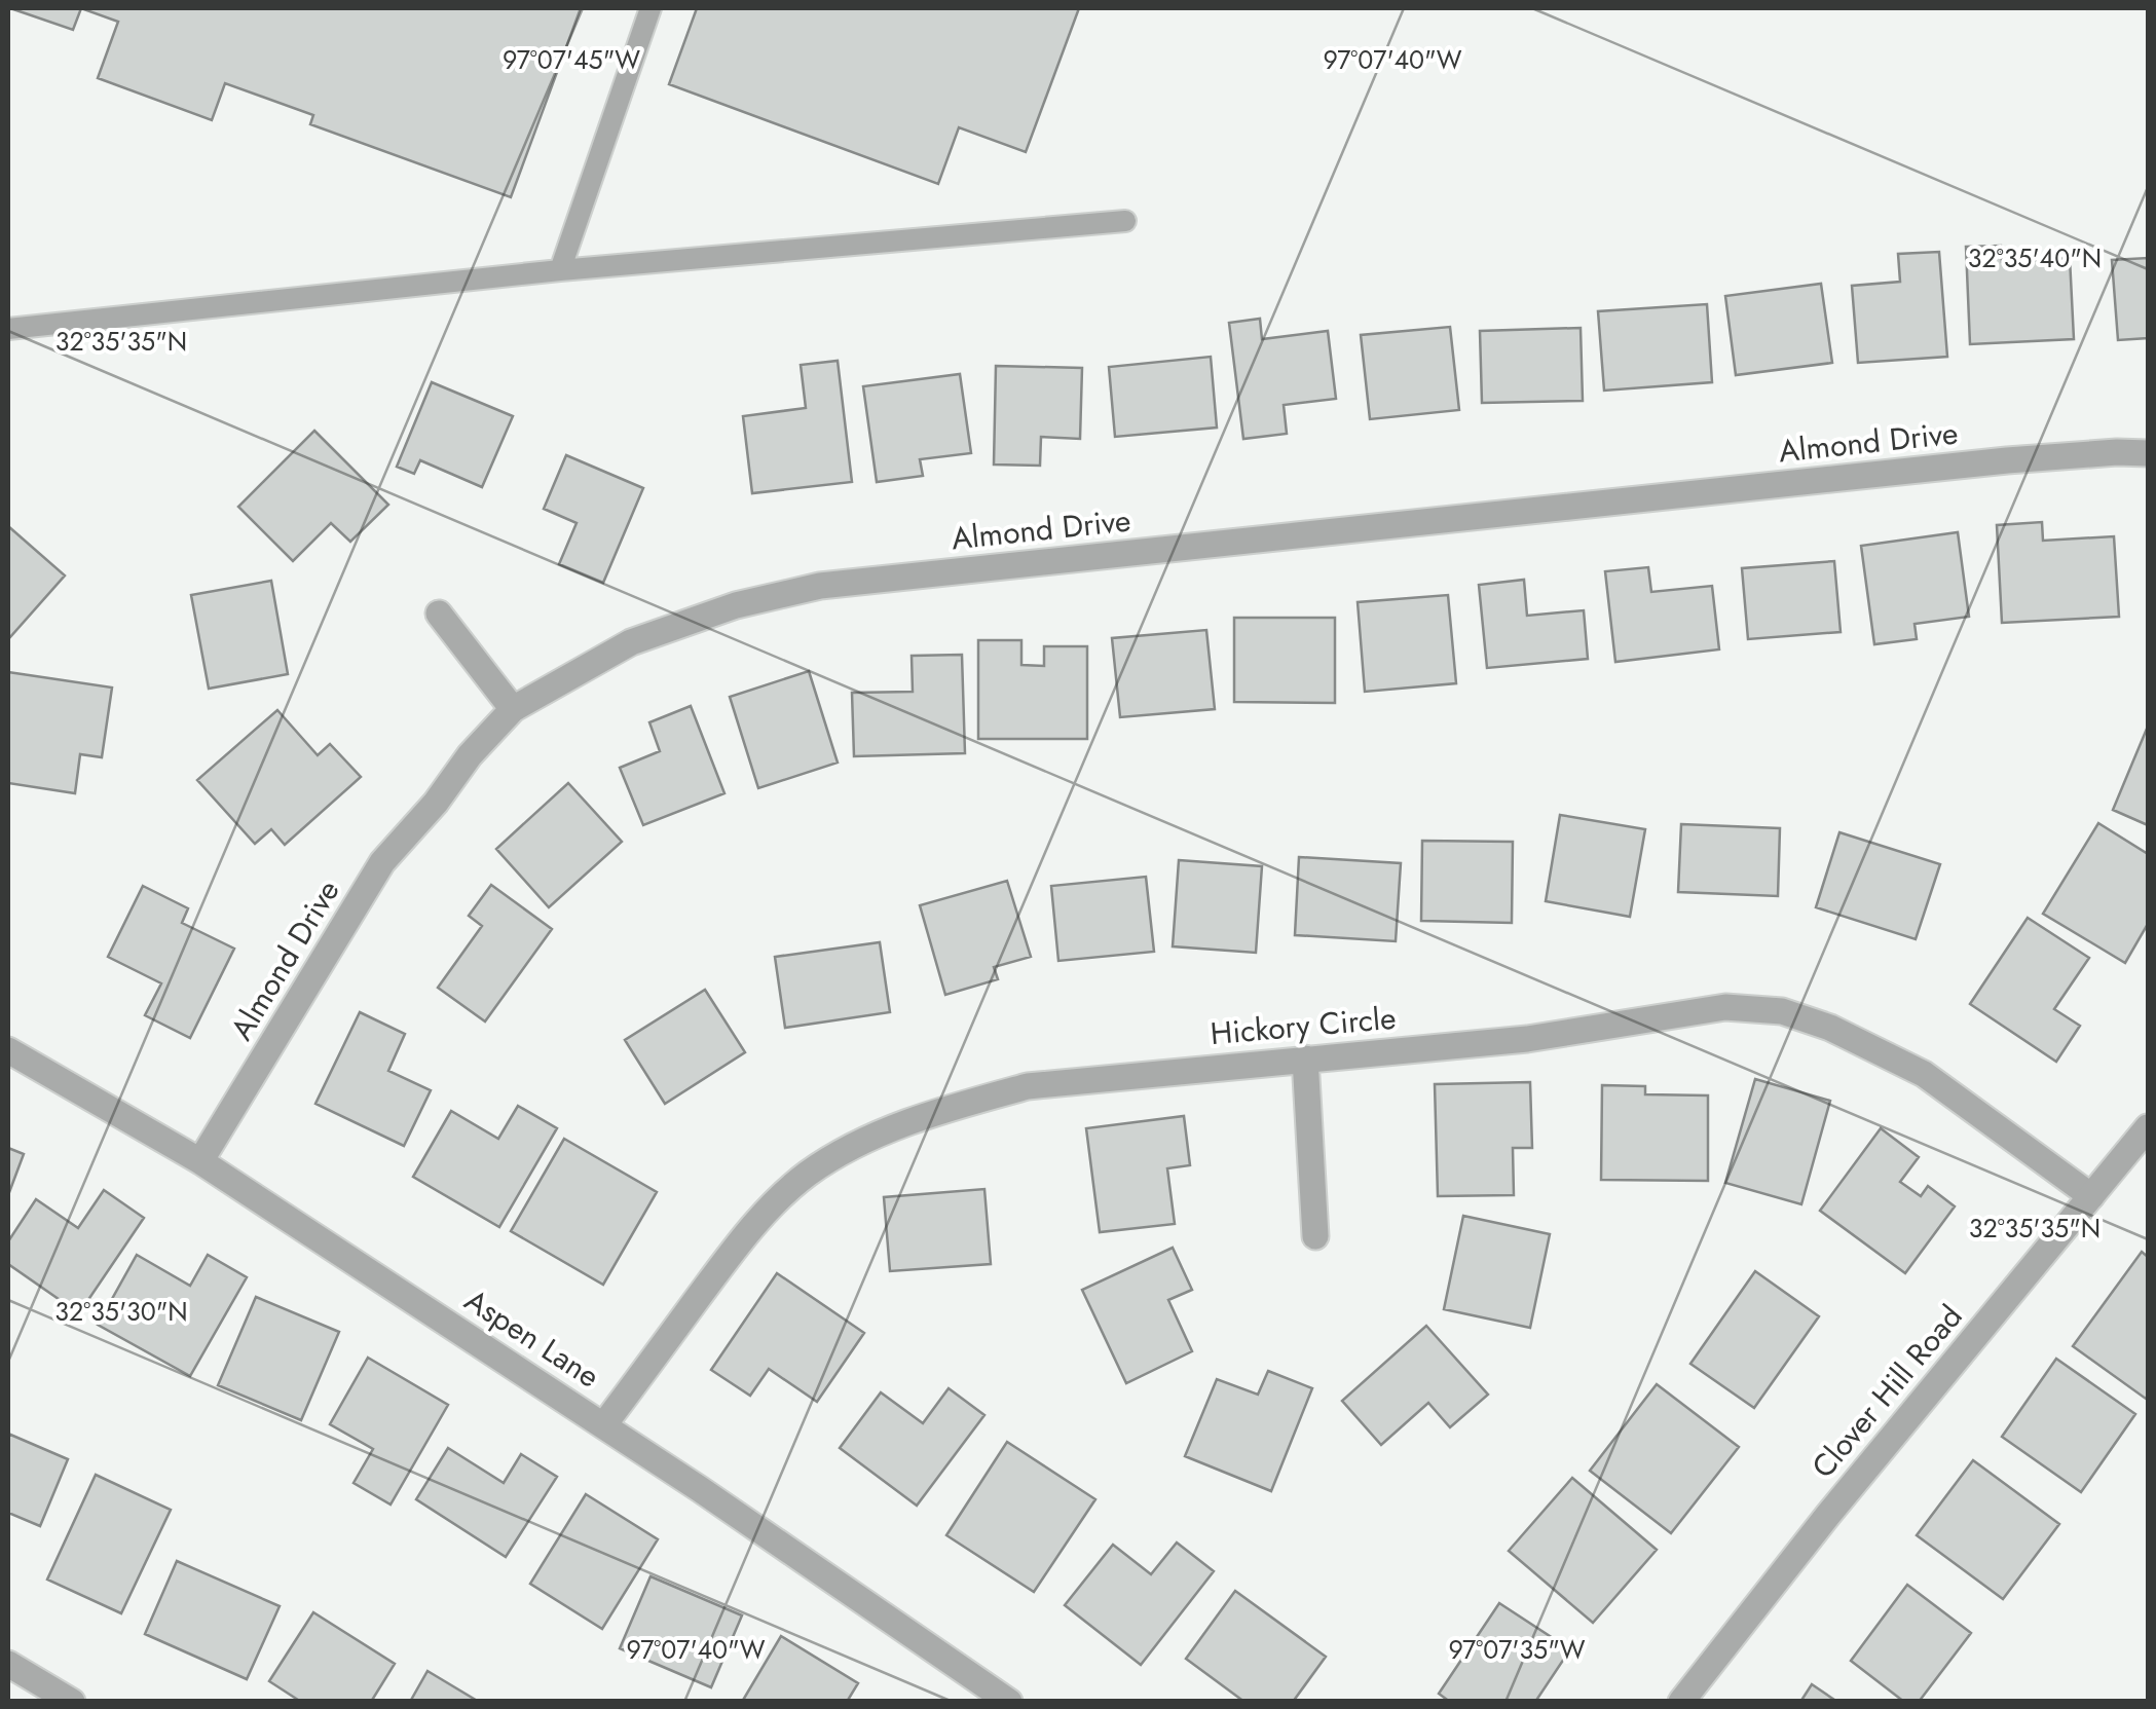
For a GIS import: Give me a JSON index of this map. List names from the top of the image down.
{
  "streets": {
    "street": [
      "Almond Drive",
      "Hickory Circle",
      "Aspen Lane",
      "Clover Hill Road"
    ]
  },
  "crossings": [
    ["Almond Drive", "Aspen Lane"],
    ["Hickory Circle", "Aspen Lane"],
    ["Hickory Circle", "Clover Hill Road"]
  ],
  "coordinates": [
    "97°07'45\"W",
    "97°07'40\"W",
    "32°35'40\"N",
    "32°35'35\"N",
    "32°35'30\"N",
    "97°07'35\"W"
  ]
}
